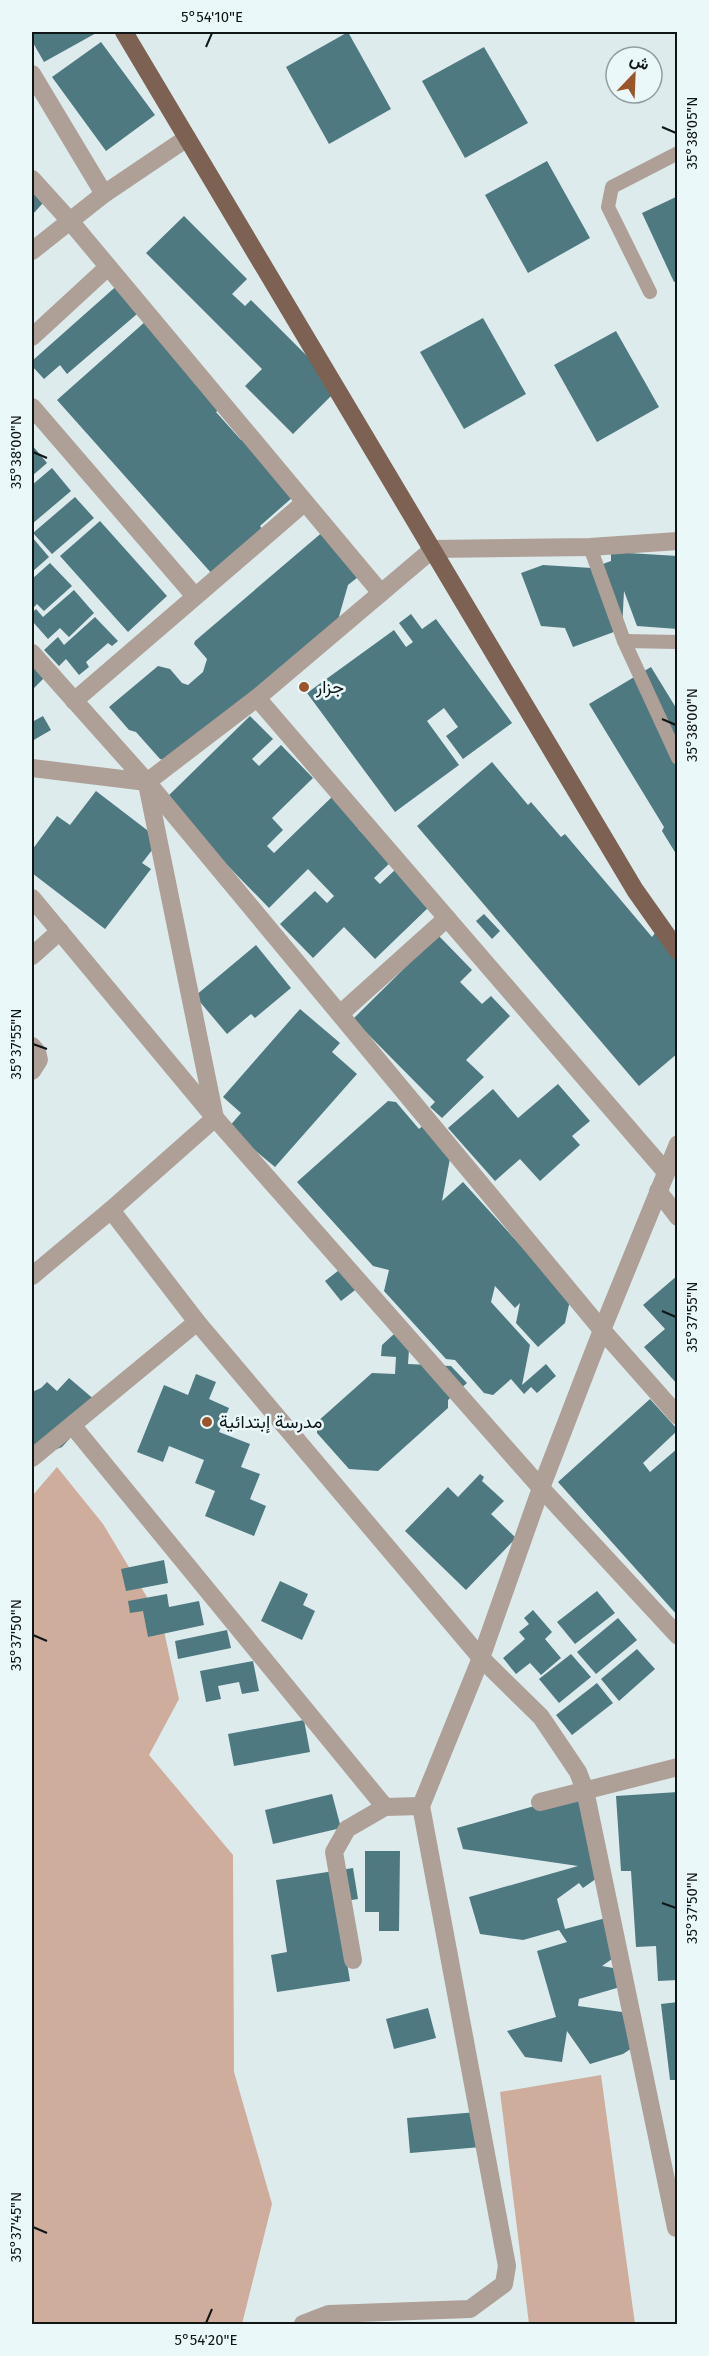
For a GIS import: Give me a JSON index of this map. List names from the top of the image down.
{
  "places": ["جزار", "مدرسة إبتدائية"],
  "north": "top right",
  "coordinates": [
    "5°54'10\"E",
    "35°38'05\"N",
    "35°38'00\"N",
    "35°37'55\"N",
    "35°37'50\"N",
    "35°37'45\"N",
    "5°54'20\"E"
  ]
}
